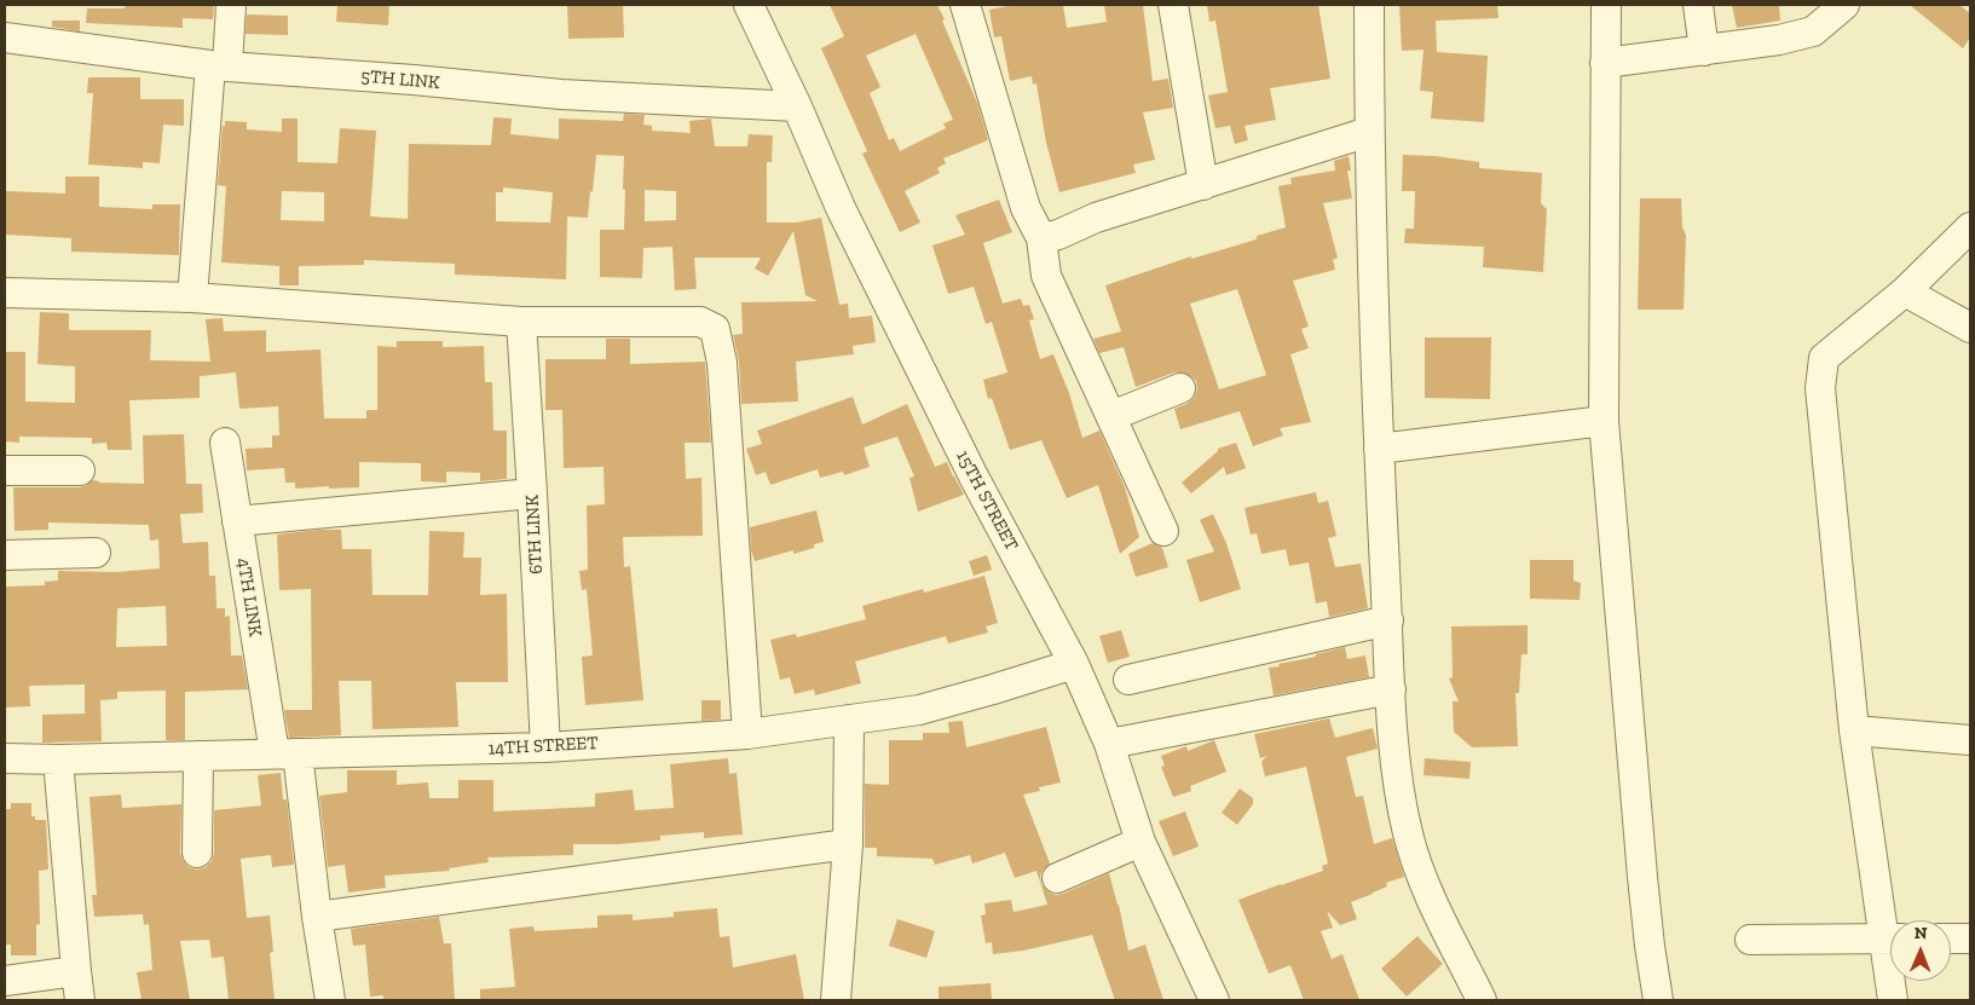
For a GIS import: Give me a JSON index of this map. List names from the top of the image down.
{
  "streets": {
    "street": [
      "5TH LINK",
      "15TH STREET",
      "6TH LINK",
      "4TH LINK",
      "14TH STREET"
    ]
  },
  "crossings": [
    ["5TH LINK", "15TH STREET"],
    ["15TH STREET", "14TH STREET"],
    ["6TH LINK", "14TH STREET"],
    ["4TH LINK", "14TH STREET"]
  ],
  "north": "top"
}
